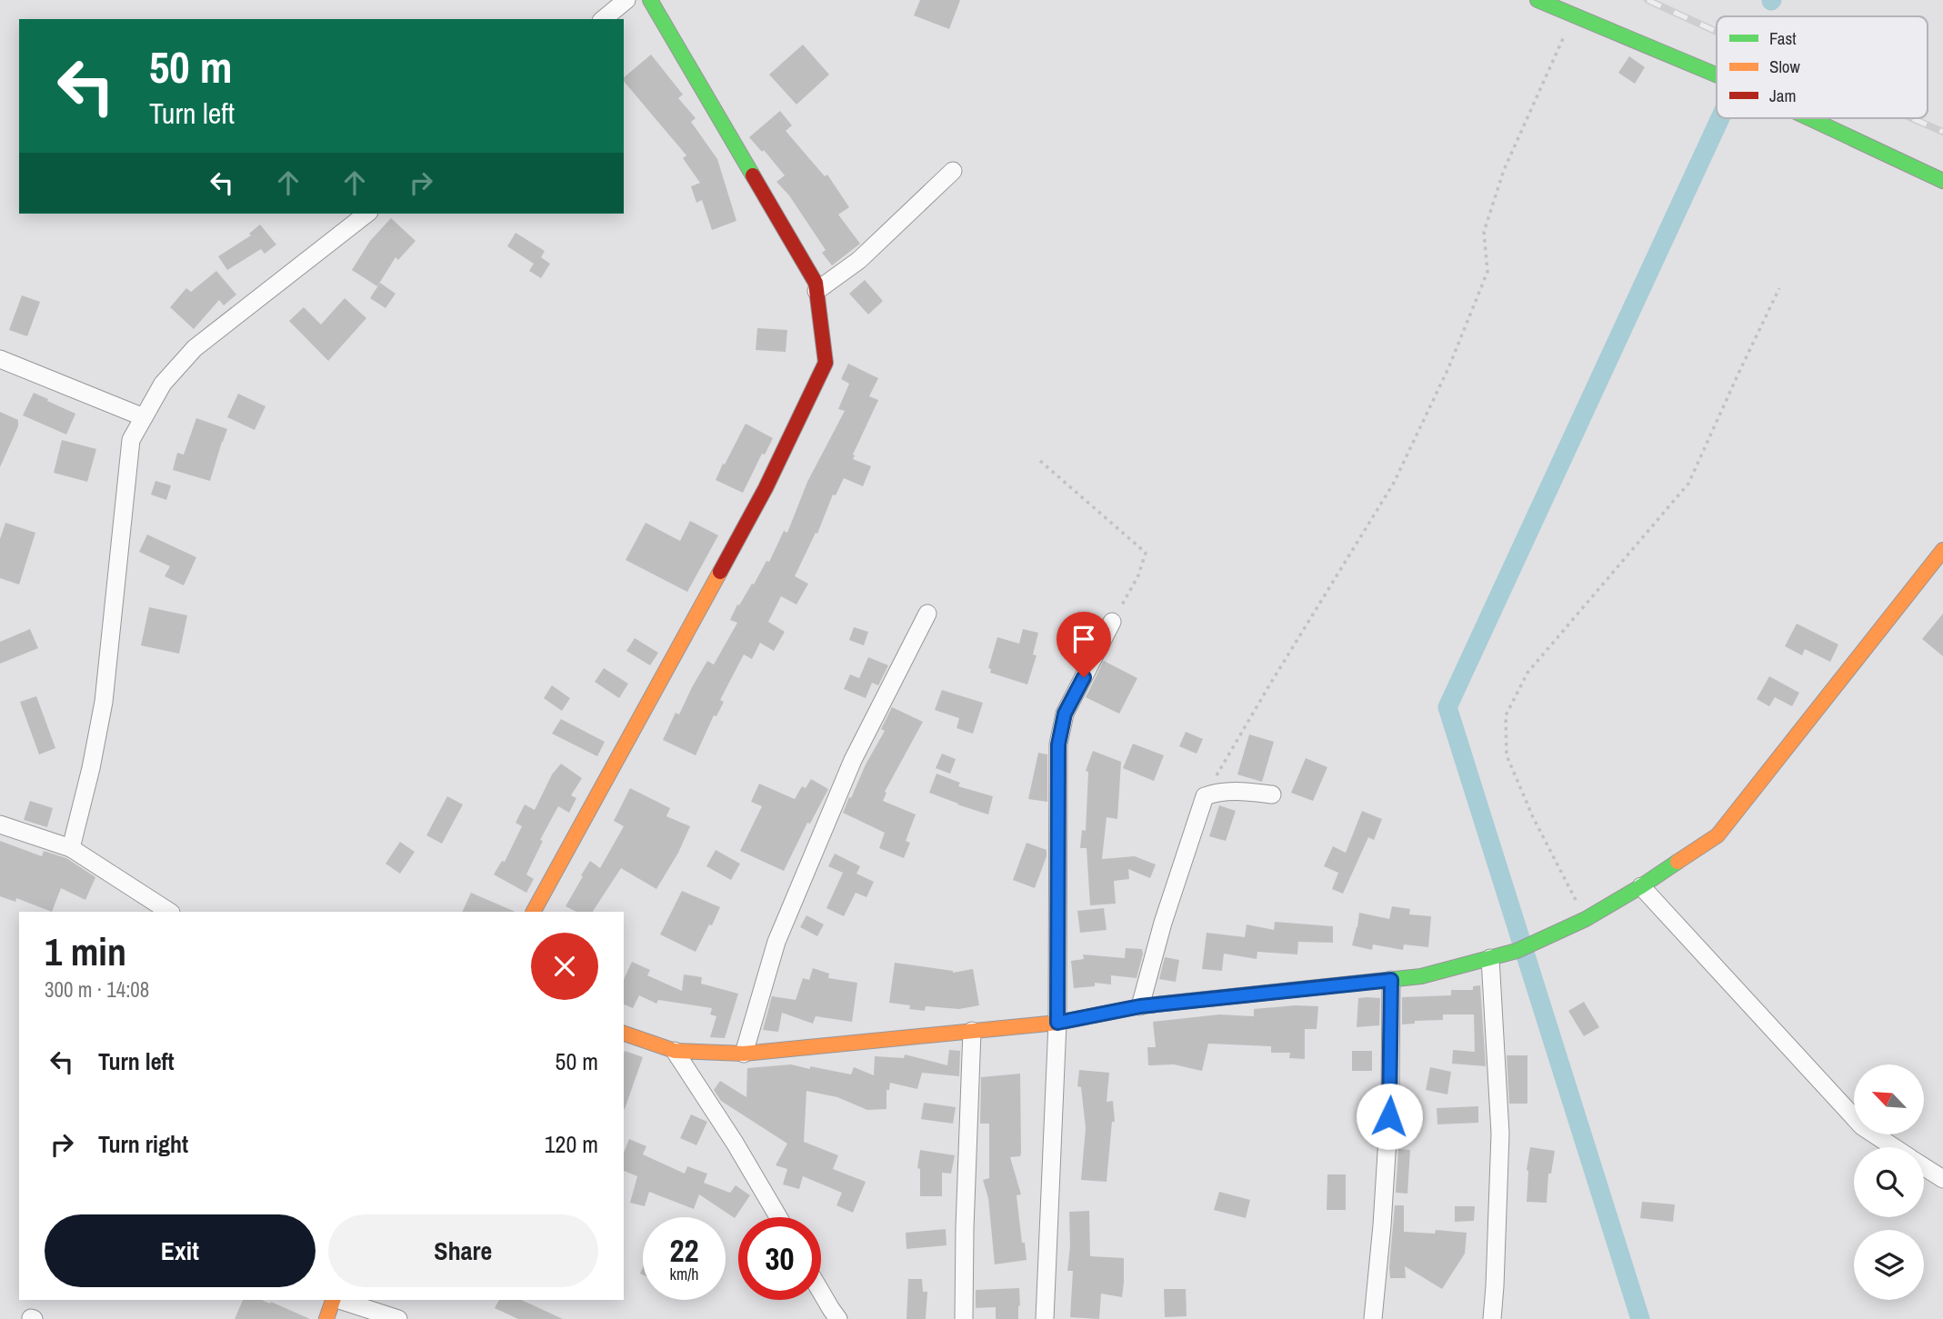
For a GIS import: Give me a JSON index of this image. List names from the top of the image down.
{
  "legend": ["Fast", "Slow", "Jam"],
  "north": "top left",
  "page": {
    "turn": ["50 m", "Turn left"],
    "heading": ["1 min", "300 m · 14:08"],
    "list": [
      {
        "name": "Turn left",
        "value": "50 m"
      },
      {
        "name": "Turn right",
        "value": "120 m"
      }
    ],
    "buttons": ["Exit", "Share"],
    "speed": "22 km/h",
    "limit": "30"
  }
}
